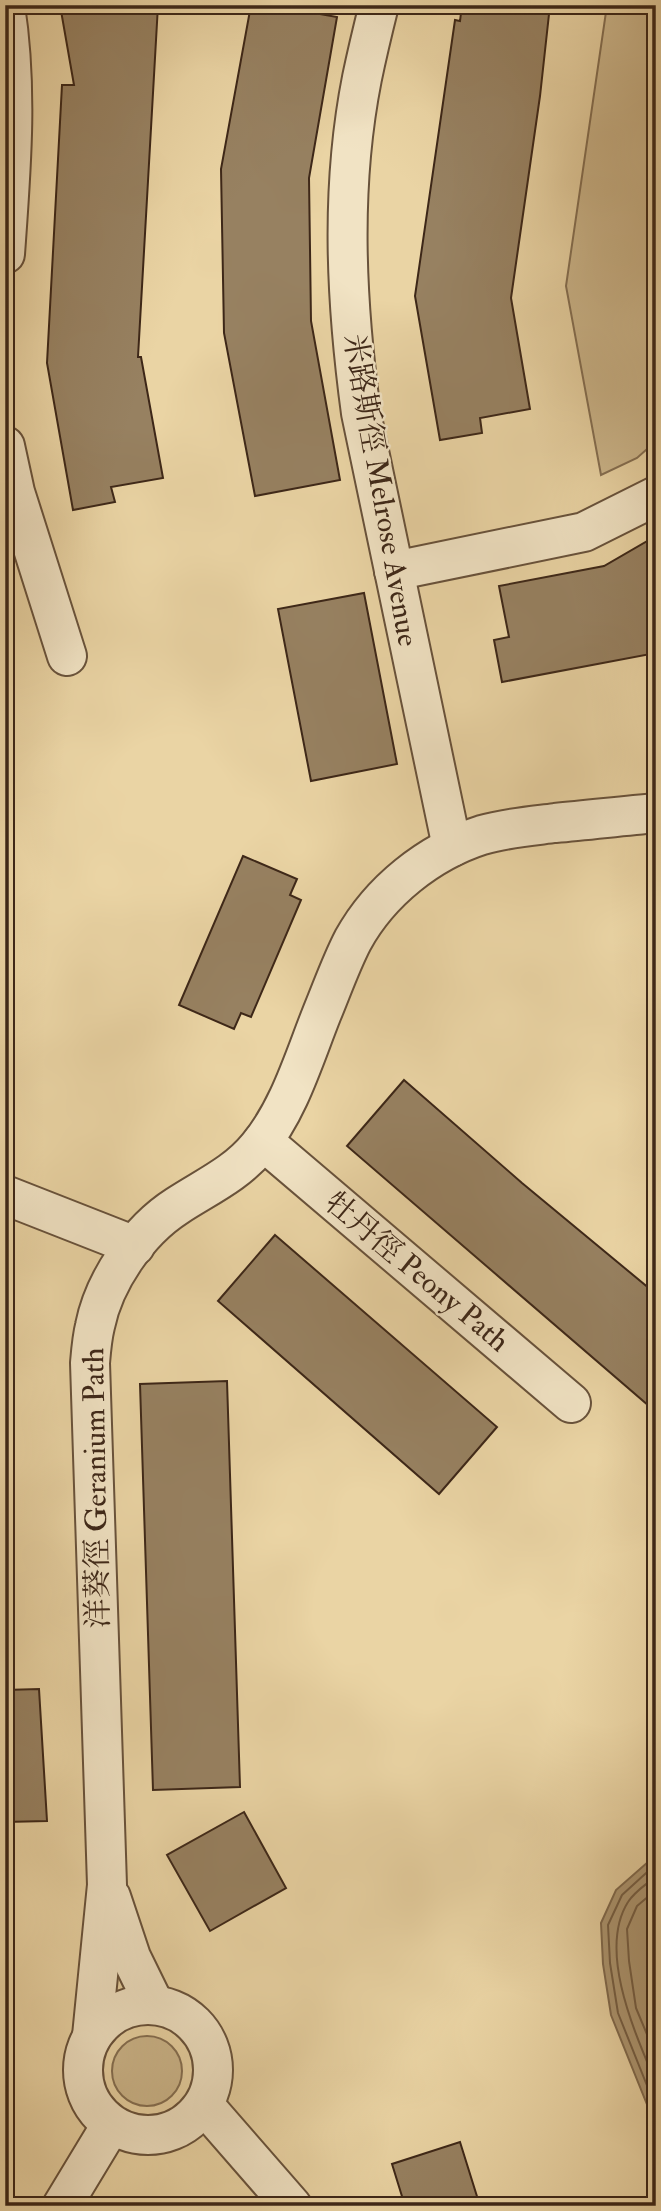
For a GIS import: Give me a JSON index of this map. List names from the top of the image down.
{
  "streets": {
    "street": ["米路斯徑 Melrose Avenue", "牡丹徑 Peony Path", "洋葵徑 Geranium Path"]
  },
  "crossings": [
    ["米路斯徑 Melrose Avenue", "洋葵徑 Geranium Path"],
    ["牡丹徑 Peony Path", "洋葵徑 Geranium Path"]
  ]
}
